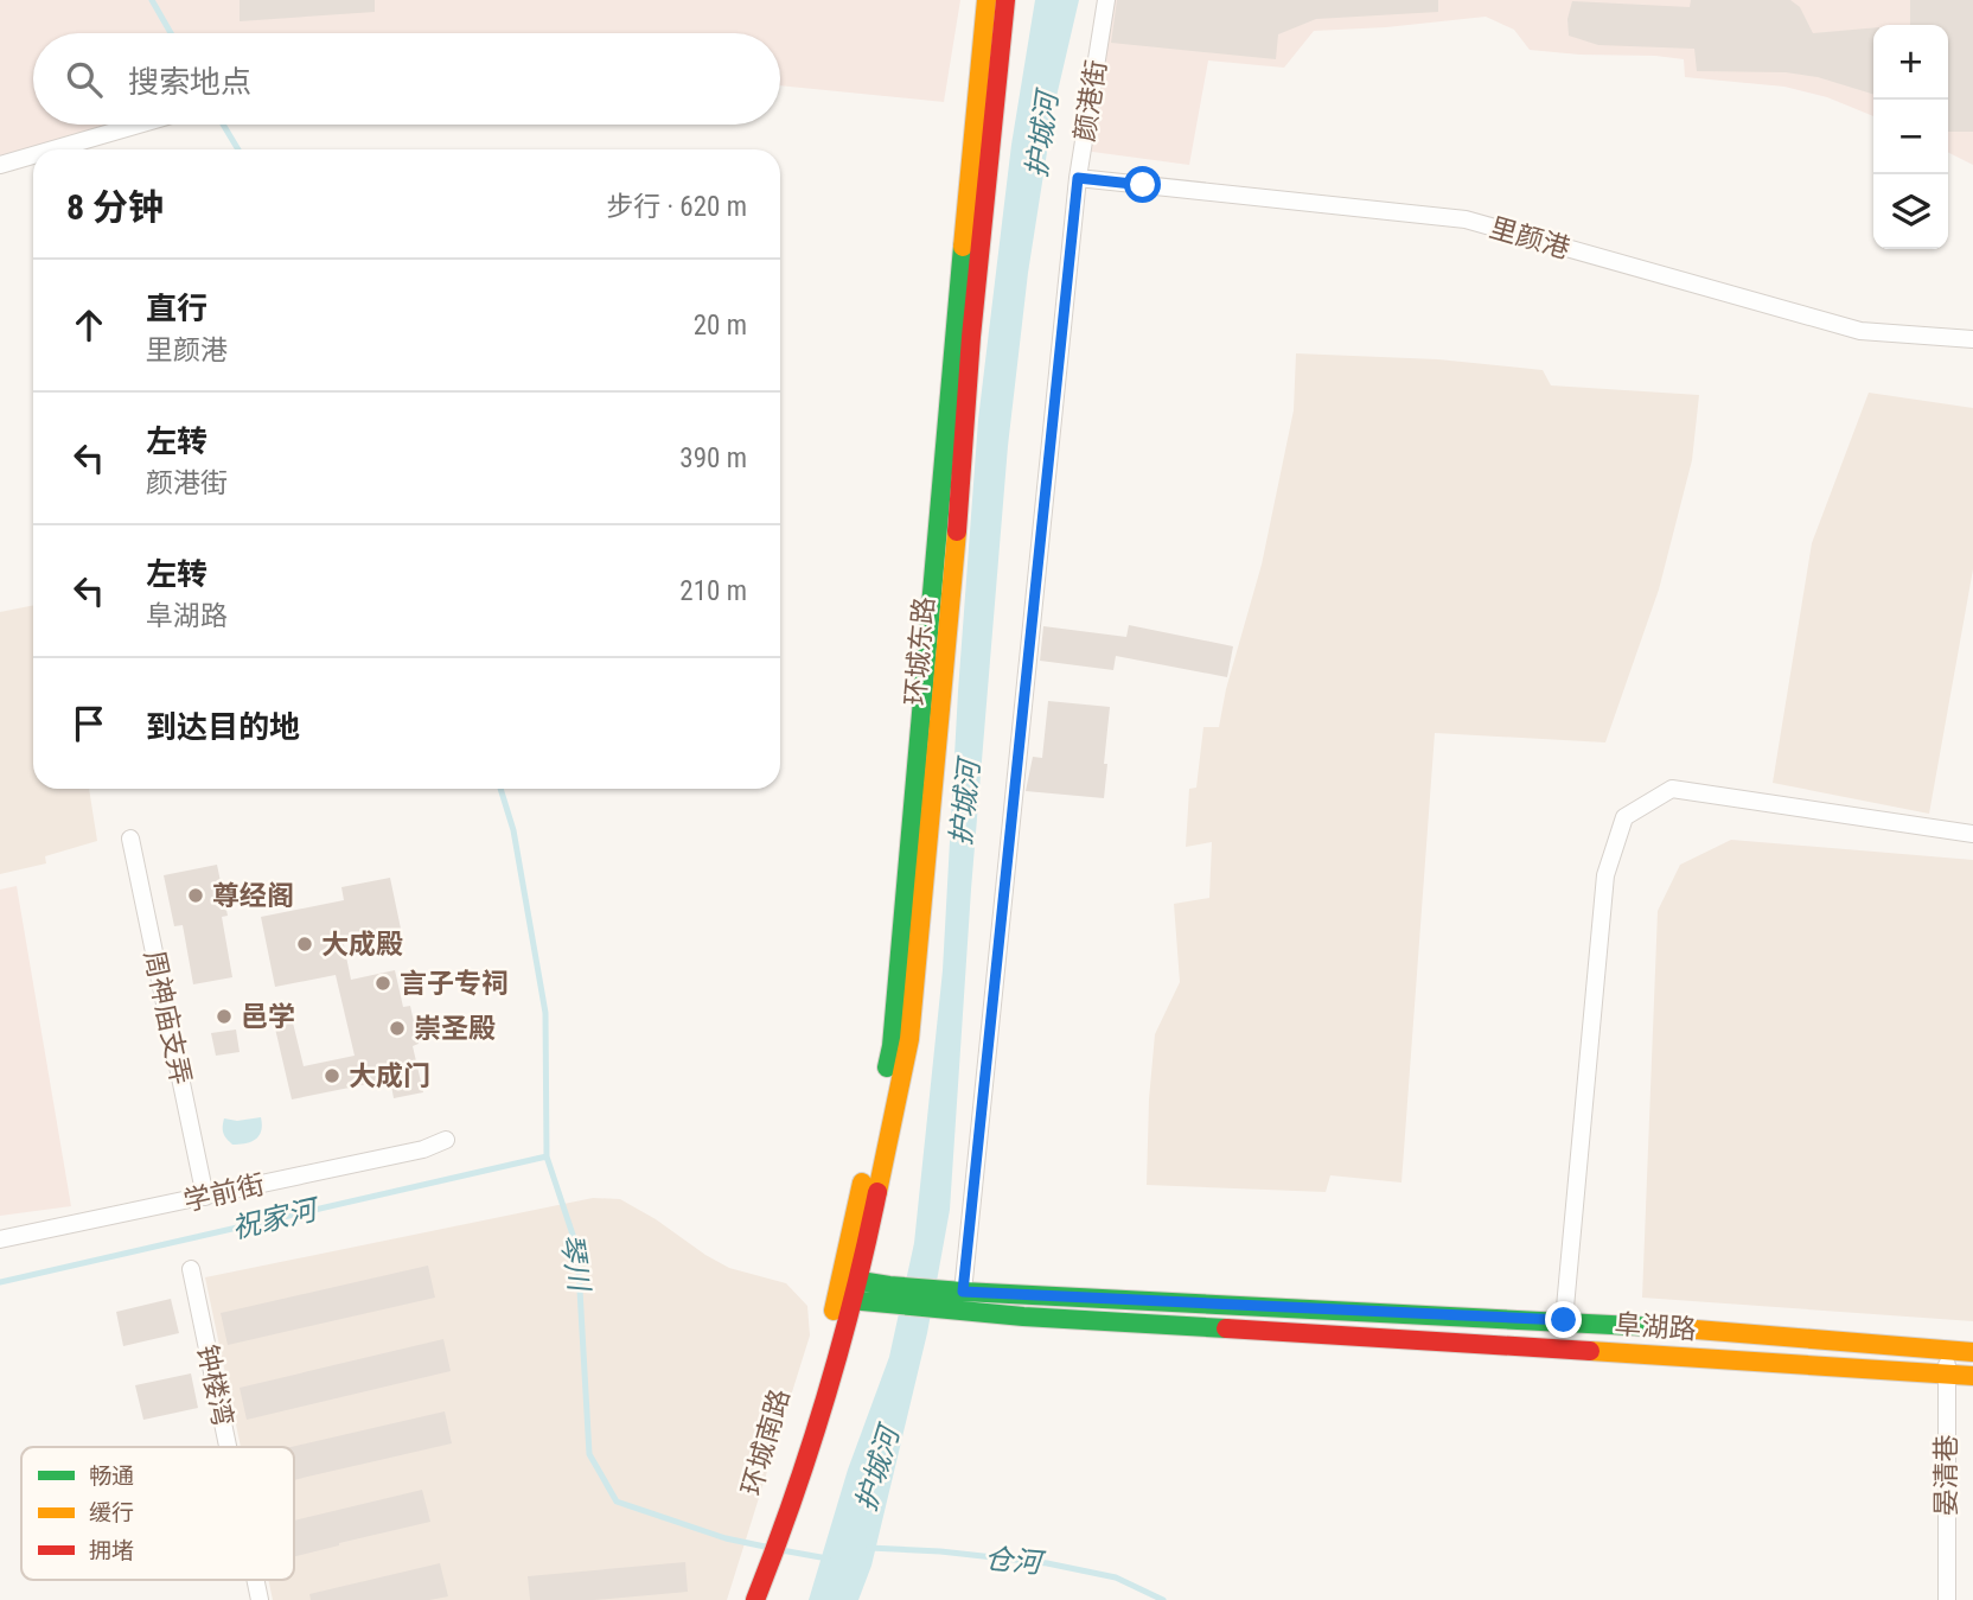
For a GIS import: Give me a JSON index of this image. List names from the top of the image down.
{
  "streets": {
    "main road": ["环城东路", "阜湖路", "环城南路"],
    "street": [
      "颜港街",
      "里颜港",
      "周神庙支弄",
      "学前街",
      "钟楼湾",
      "晏清巷"
    ]
  },
  "crossings": [
    ["颜港街", "里颜港"],
    ["颜港街", "阜湖路"],
    ["环城东路", "阜湖路"],
    ["环城东路", "环城南路"],
    ["周神庙支弄", "学前街"],
    ["阜湖路", "环城南路"],
    ["阜湖路", "晏清巷"]
  ],
  "water": [
    "护城河",
    "祝家河",
    "琴川",
    "仓河"
  ],
  "places": [
    "尊经阁",
    "大成殿",
    "言子专祠",
    "邑学",
    "崇圣殿",
    "大成门"
  ],
  "legend": ["畅通", "缓行", "拥堵"],
  "page": {
    "map_buttons": ["+", "−"],
    "search": "搜索地点",
    "heading": ["8 分钟", "步行 · 620 m"],
    "list": [
      ["直行", "里颜港", "20 m"],
      ["左转", "颜港街", "390 m"],
      ["左转", "阜湖路", "210 m"],
      "到达目的地"
    ]
  }
}
